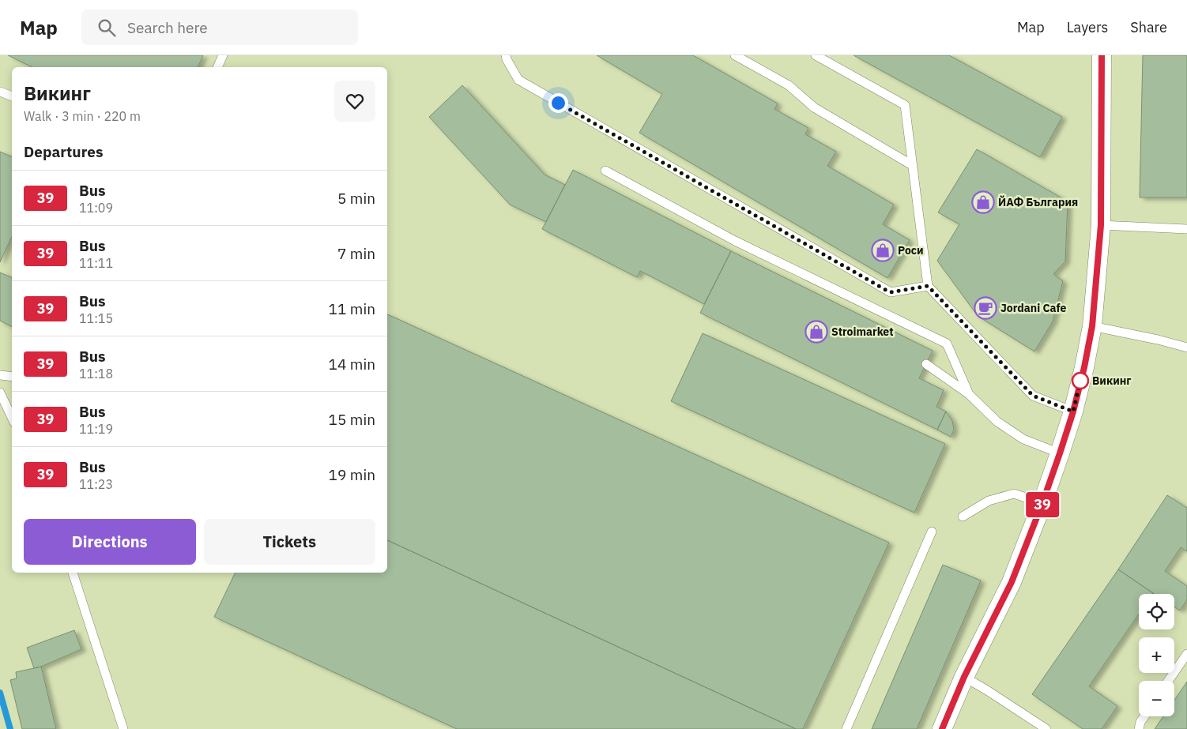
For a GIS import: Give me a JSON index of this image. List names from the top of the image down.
{
  "places": {
    "shop": ["ЙАФ България", "Роси", "Stroimarket"],
    "cafe": ["Jordani Cafe"],
    "other": ["Викинг"]
  },
  "lines": ["bus line 39"],
  "page": {
    "header": "Map",
    "search": "Search here",
    "nav": ["Map", "Layers", "Share"],
    "on_map": "39",
    "heading": [
      ["Викинг", "Walk · 3 min · 220 m"],
      "Departures"
    ],
    "list": [
      {
        "mark": "39",
        "name": "Bus",
        "note": "11:09",
        "value": "5 min"
      },
      {
        "mark": "39",
        "name": "Bus",
        "note": "11:11",
        "value": "7 min"
      },
      {
        "mark": "39",
        "name": "Bus",
        "note": "11:15",
        "value": "11 min"
      },
      {
        "mark": "39",
        "name": "Bus",
        "note": "11:18",
        "value": "14 min"
      },
      {
        "mark": "39",
        "name": "Bus",
        "note": "11:19",
        "value": "15 min"
      },
      {
        "mark": "39",
        "name": "Bus",
        "note": "11:23",
        "value": "19 min"
      }
    ],
    "buttons": ["Directions", "Tickets"],
    "map_buttons": ["+", "−"]
  }
}
